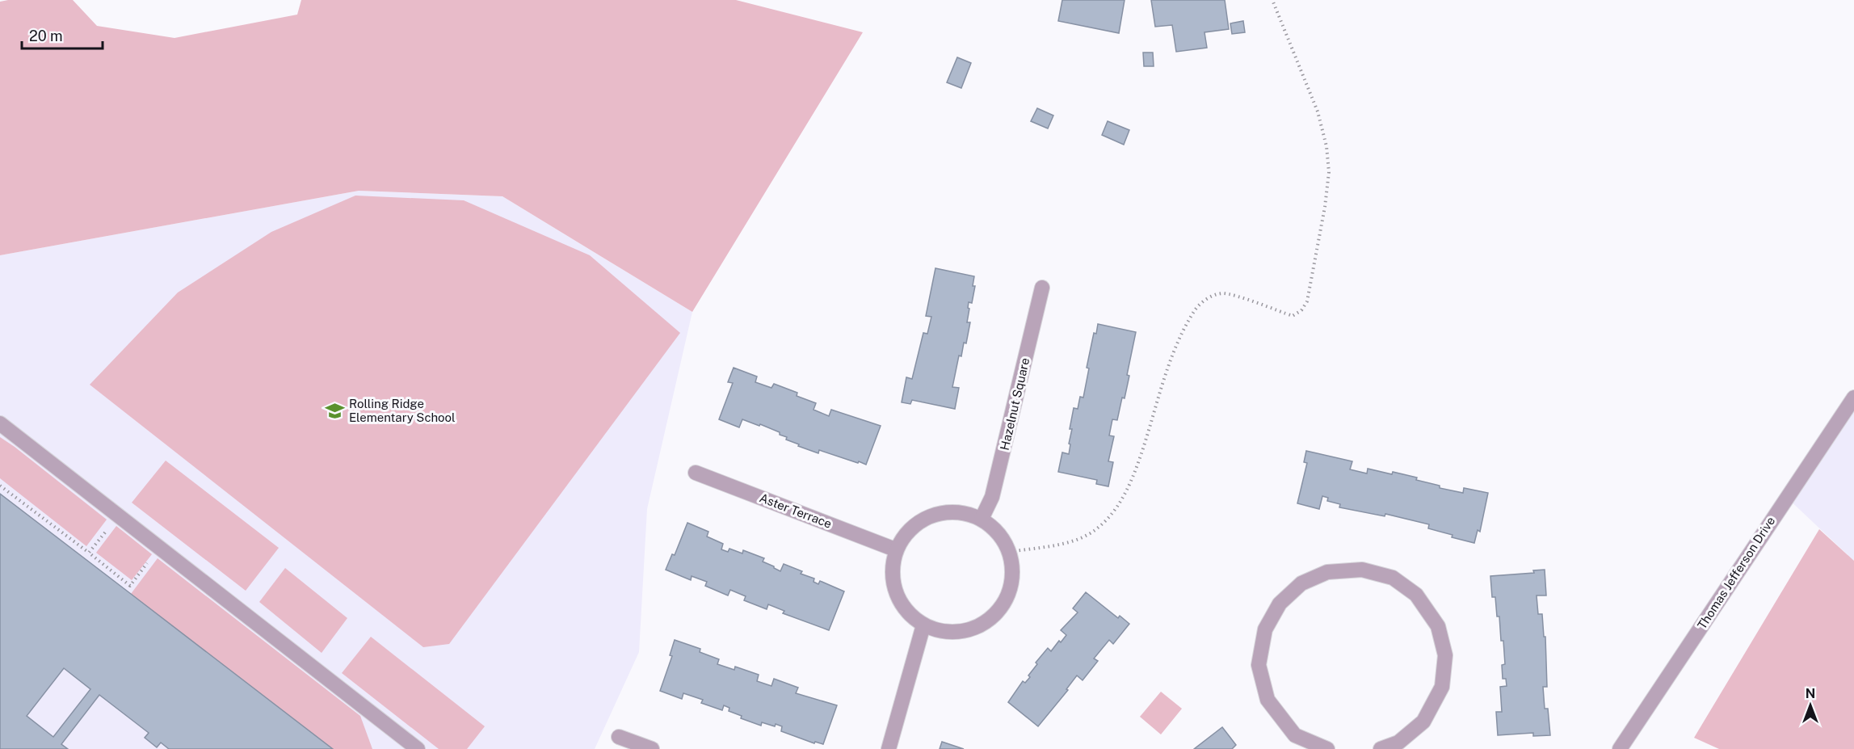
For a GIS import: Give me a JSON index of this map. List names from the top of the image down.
{
  "streets": {
    "street": ["Hazelnut Square", "Aster Terrace", "Thomas Jefferson Drive"]
  },
  "crossings": [
    ["Hazelnut Square", "Aster Terrace"]
  ],
  "places": {
    "school or university": ["Rolling Ridge Elementary School"]
  },
  "scale_bar": "20 m",
  "north": "top"
}
